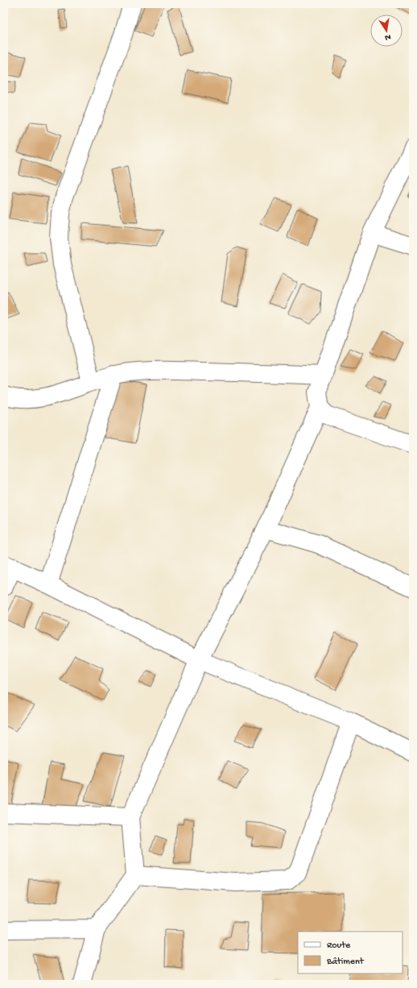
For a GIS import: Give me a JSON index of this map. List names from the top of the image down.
{
  "legend": ["Route", "Bâtiment"],
  "north": "bottom"
}
